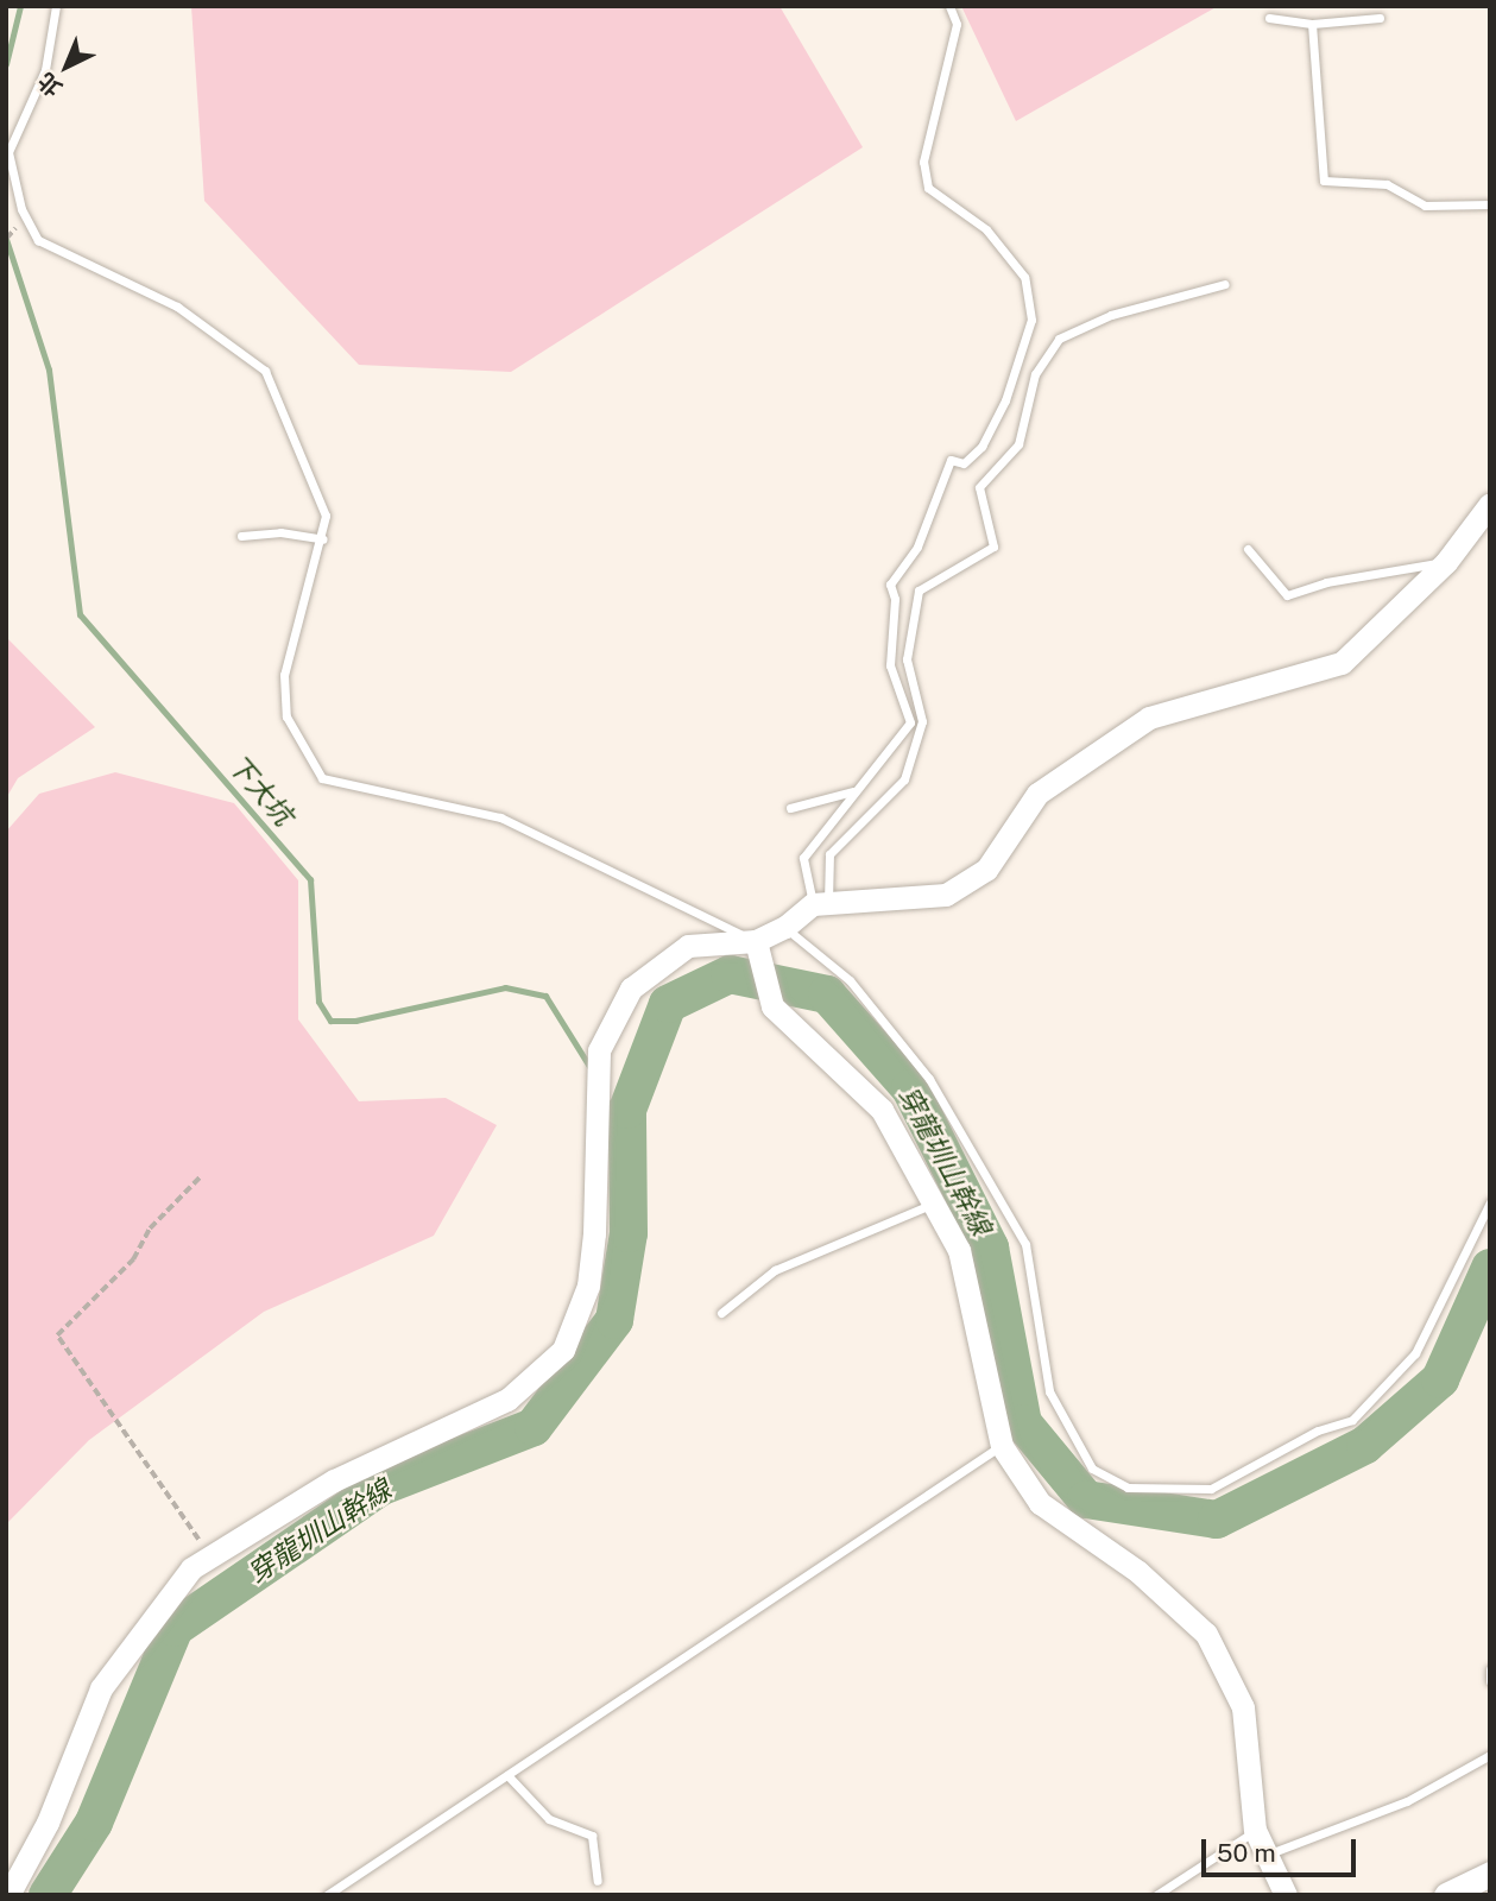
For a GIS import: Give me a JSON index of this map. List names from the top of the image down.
{
  "water": ["下大坑", "穿龍圳山幹線"],
  "scale_bar": "50 m",
  "north": "bottom left"
}
